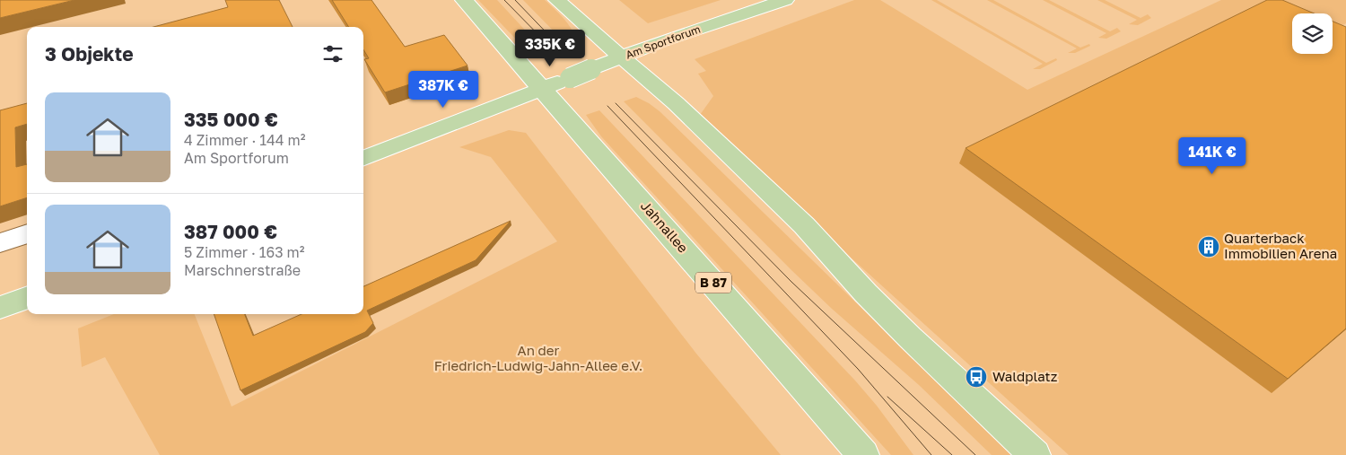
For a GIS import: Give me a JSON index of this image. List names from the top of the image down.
{
  "streets": {
    "main road": ["Am Sportforum", "Jahnallee", "B 87"]
  },
  "crossings": [
    ["Am Sportforum", "Jahnallee"]
  ],
  "parks": ["An der Friedrich-Ludwig-Jahn-Allee e.V."],
  "places": {
    "building": ["Quarterback Immobilien Arena"],
    "bus stop": ["Waldplatz"]
  },
  "page": {
    "heading": "3 Objekte",
    "price": ["335K €", "387K €", "141K €"],
    "list": [
      {
        "name": "335 000 €",
        "note": "4 Zimmer · 144 m² · Am Sportforum"
      },
      {
        "name": "387 000 €",
        "note": "5 Zimmer · 163 m² · Marschnerstraße"
      }
    ]
  }
}
